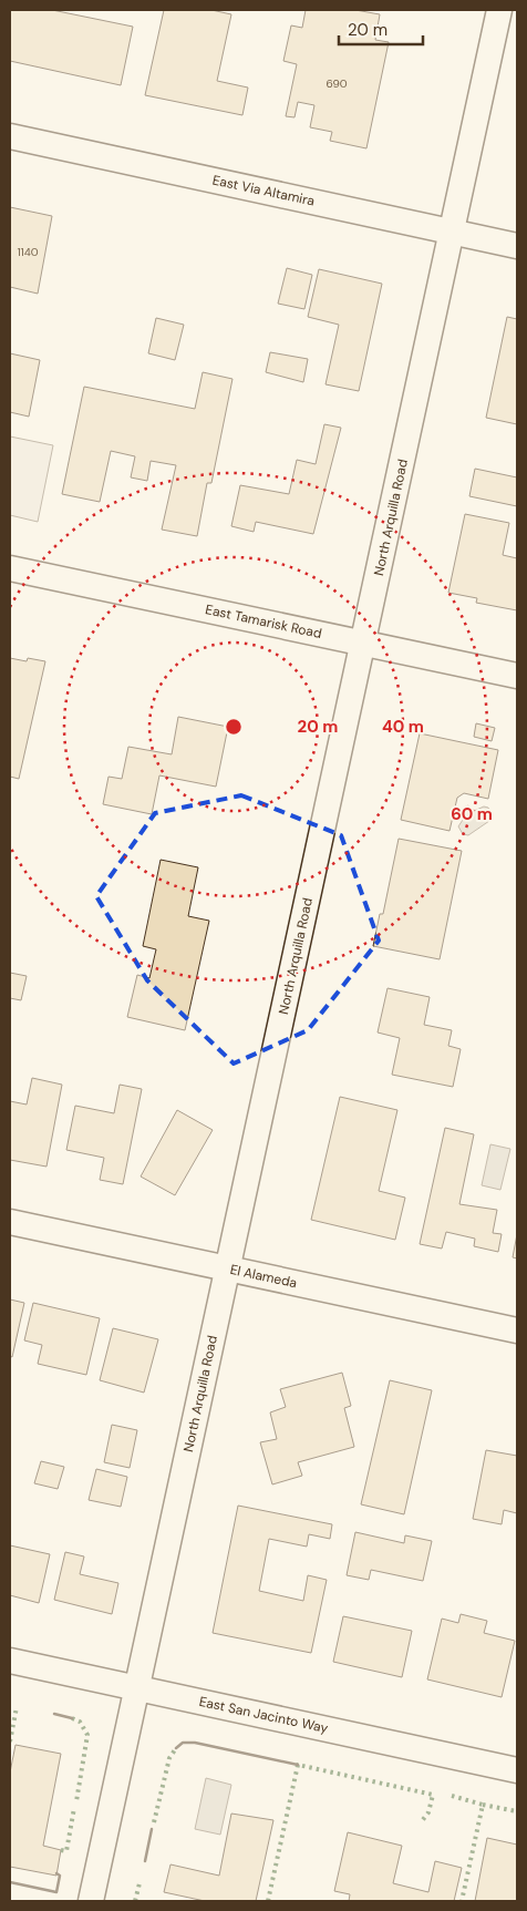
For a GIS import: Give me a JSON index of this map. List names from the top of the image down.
{
  "streets": {
    "street": [
      "East Via Altamira",
      "North Arquilla Road",
      "East Tamarisk Road",
      "El Alameda",
      "East San Jacinto Way"
    ]
  },
  "crossings": [
    ["East Via Altamira", "North Arquilla Road"],
    ["North Arquilla Road", "East Tamarisk Road"],
    ["North Arquilla Road", "El Alameda"],
    ["North Arquilla Road", "East San Jacinto Way"]
  ],
  "house_numbers": ["690", "1140"],
  "scale_bar": "20 m",
  "rings": ["20 m", "40 m", "60 m"]
}
